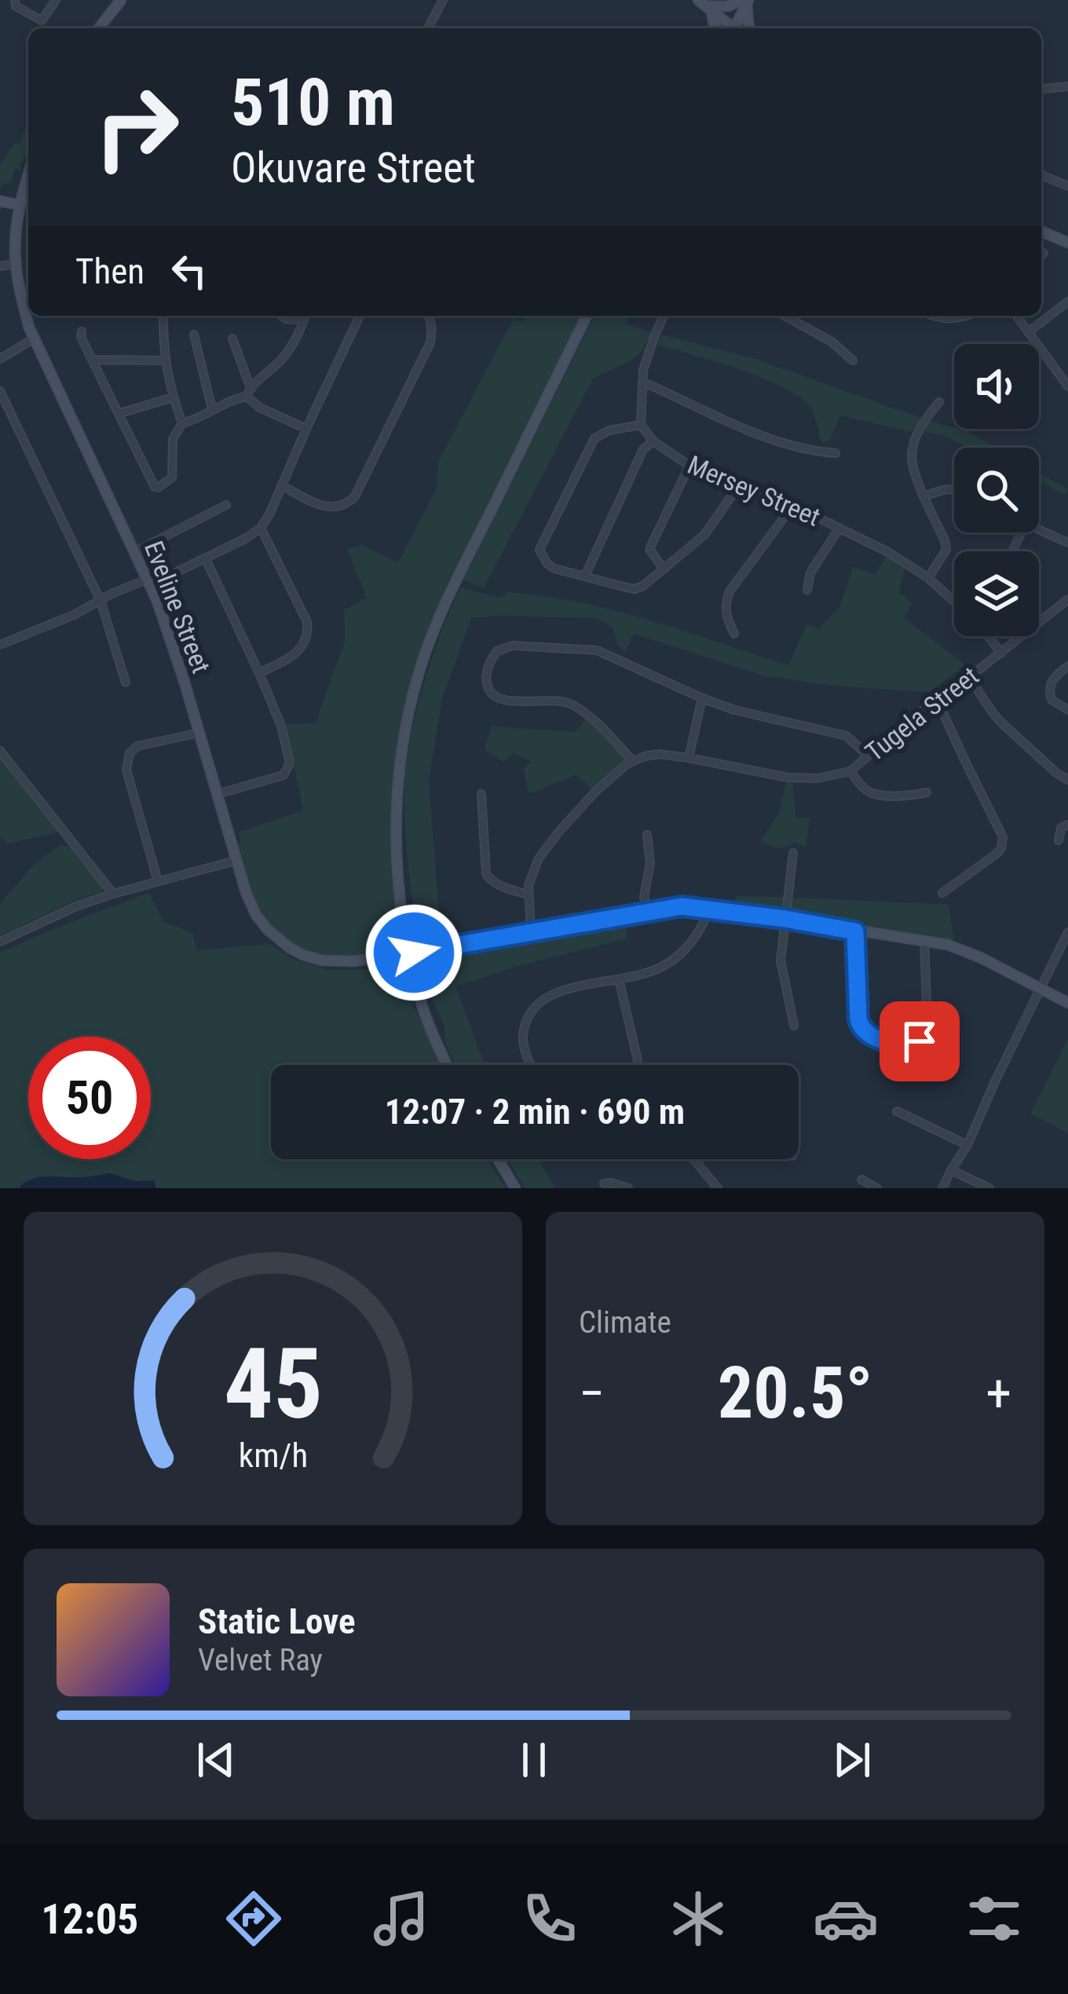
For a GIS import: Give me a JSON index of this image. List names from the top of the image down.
{
  "streets": {
    "main road": ["Eveline Street"],
    "street": ["Mersey Street", "Tugela Street"]
  },
  "crossings": [
    ["Mersey Street", "Tugela Street"]
  ],
  "page": {
    "turn": ["510 m", "Okuvare Street"],
    "then": "Then",
    "limit": "50",
    "trip": "12:07 · 2 min · 690 m",
    "tile": "Climate",
    "heat": ["−", "20.5°", "+"],
    "song": ["Static Love", "Velvet Ray"],
    "tabs": "12:05",
    "gauge": ["45", "km/h"]
  }
}
